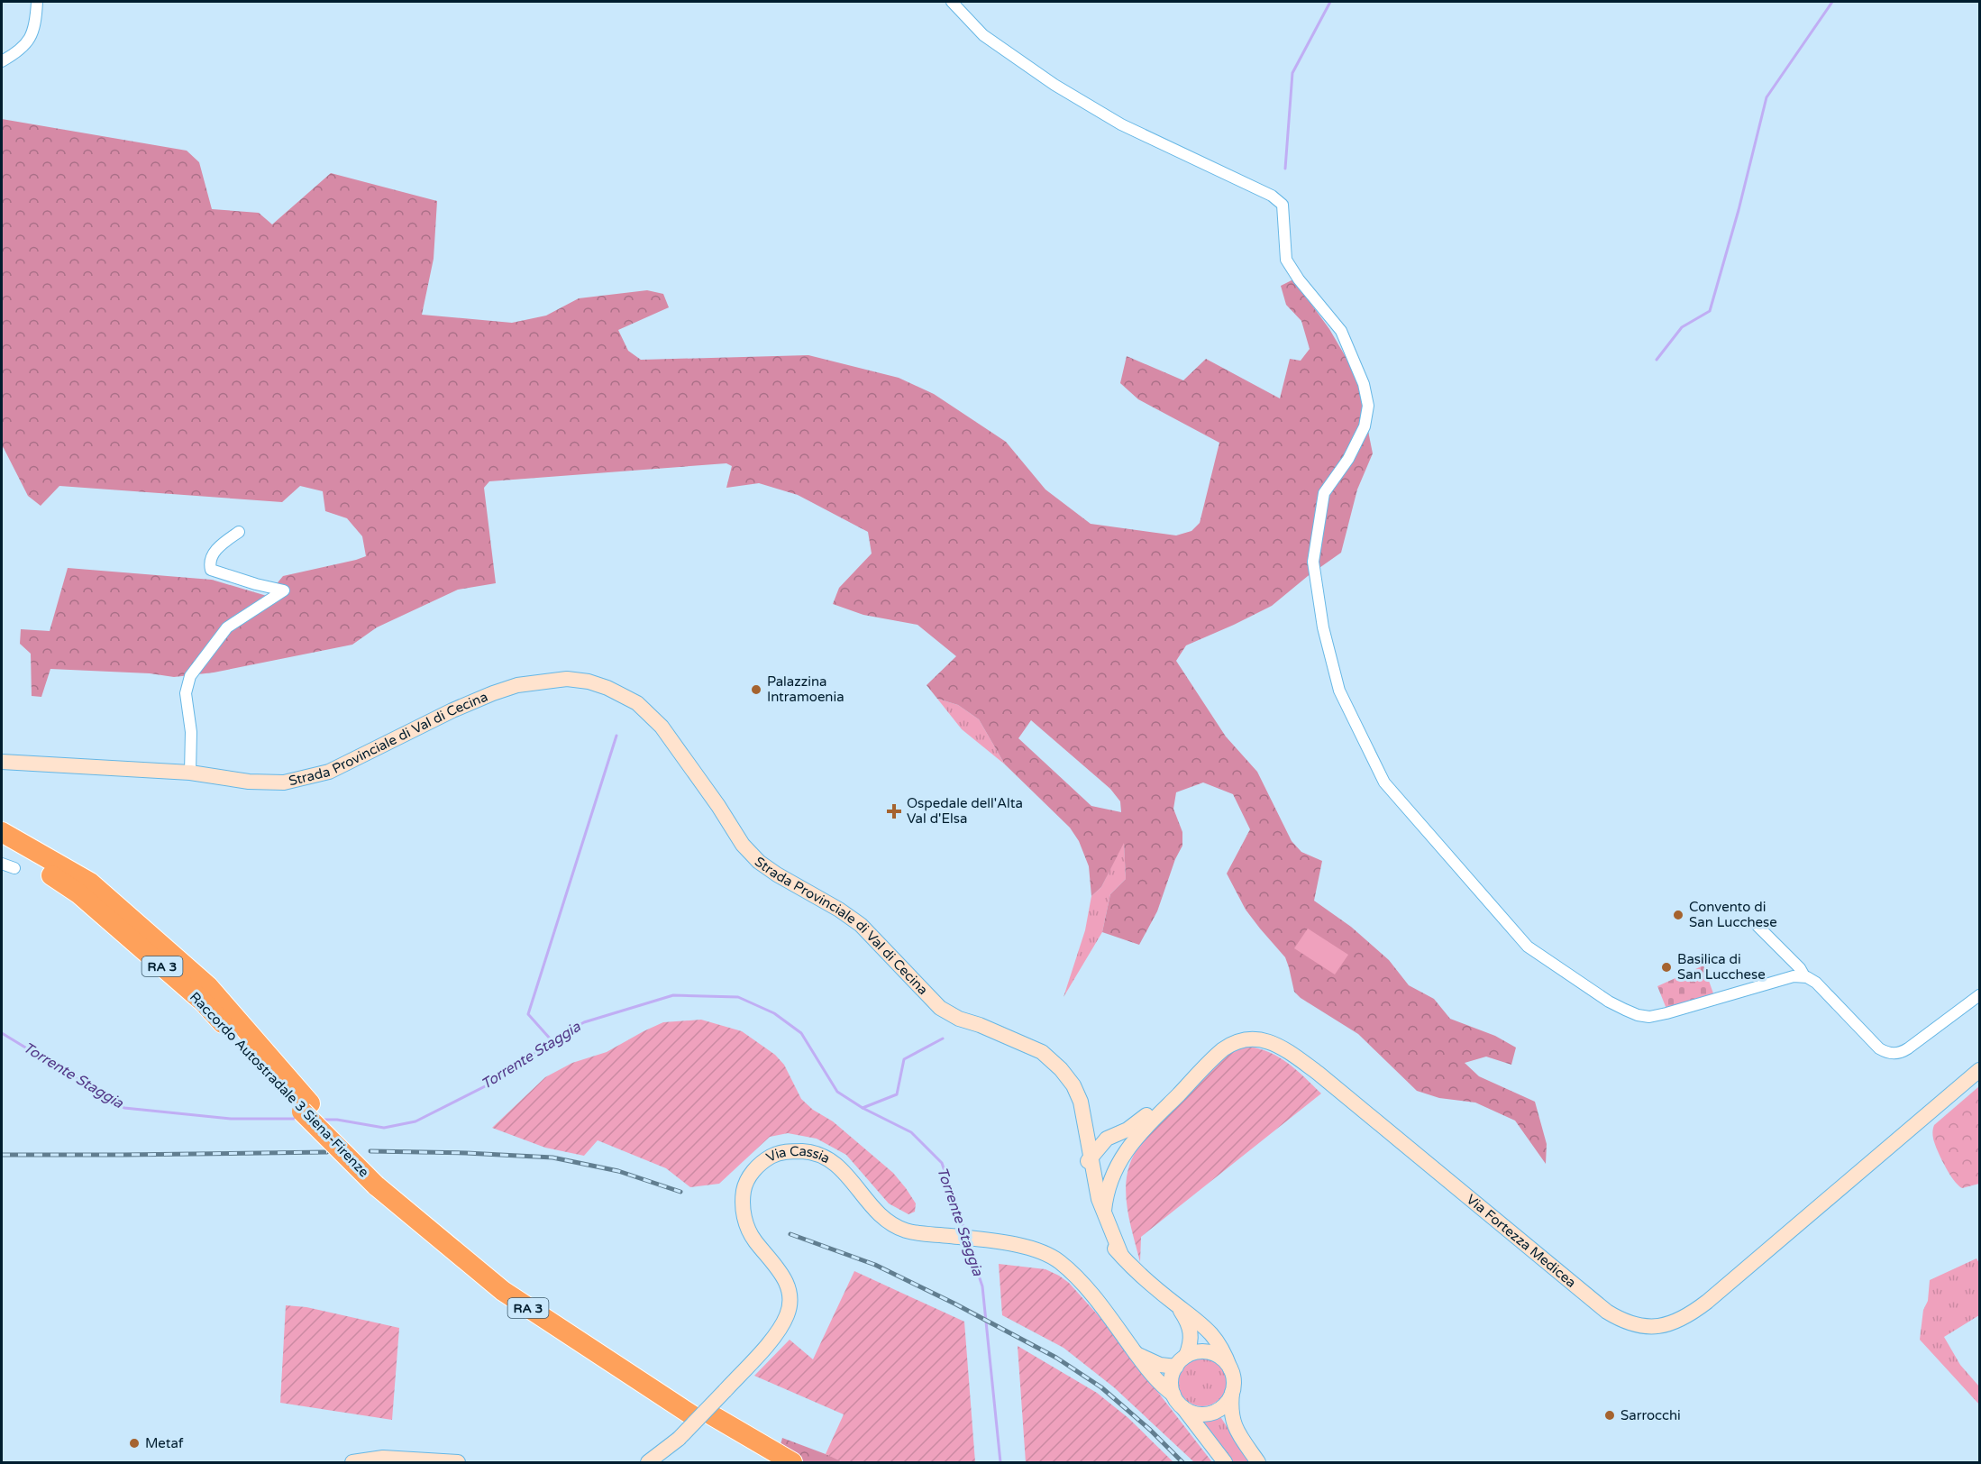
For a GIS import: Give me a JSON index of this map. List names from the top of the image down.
{
  "streets": {
    "highway": ["RA 3", "Raccordo Autostradale 3 Siena-Firenze"],
    "main road": ["Strada Provinciale di Val di Cecina", "Via Cassia", "Via Fortezza Medicea"]
  },
  "crossings": [
    ["Strada Provinciale di Val di Cecina", "Via Cassia"]
  ],
  "water": ["Torrente Staggia"],
  "places": {
    "other": [
      "Palazzina Intramoenia",
      "Convento di San Lucchese",
      "Basilica di San Lucchese",
      "Sarrocchi",
      "Metaf"
    ],
    "health": ["Ospedale dell'Alta Val d'Elsa"]
  }
}
